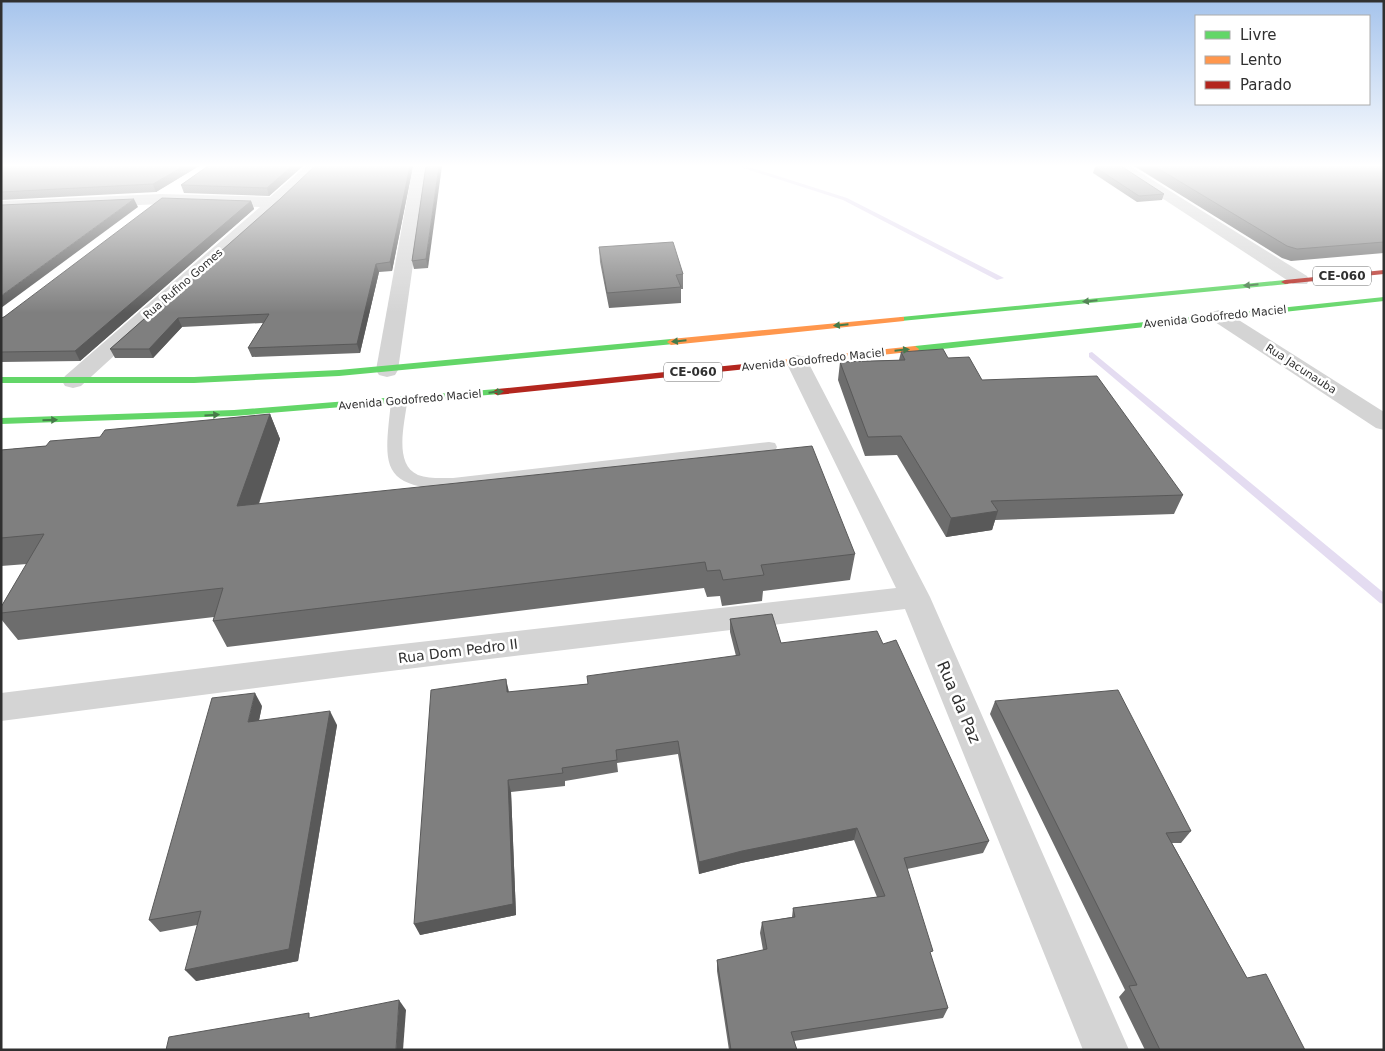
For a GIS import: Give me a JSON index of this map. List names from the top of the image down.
{
  "streets": {
    "main road": ["CE-060", "Avenida Godofredo Maciel"],
    "street": [
      "Rua Rufino Gomes",
      "Rua Jacunauba",
      "Rua Dom Pedro II",
      "Rua da Paz"
    ]
  },
  "crossings": [
    ["CE-060", "Rua Rufino Gomes"],
    ["Avenida Godofredo Maciel", "Rua Jacunauba"],
    ["Avenida Godofredo Maciel", "Rua da Paz"],
    ["Rua Dom Pedro II", "Rua da Paz"]
  ],
  "legend": ["Livre", "Lento", "Parado"]
}
